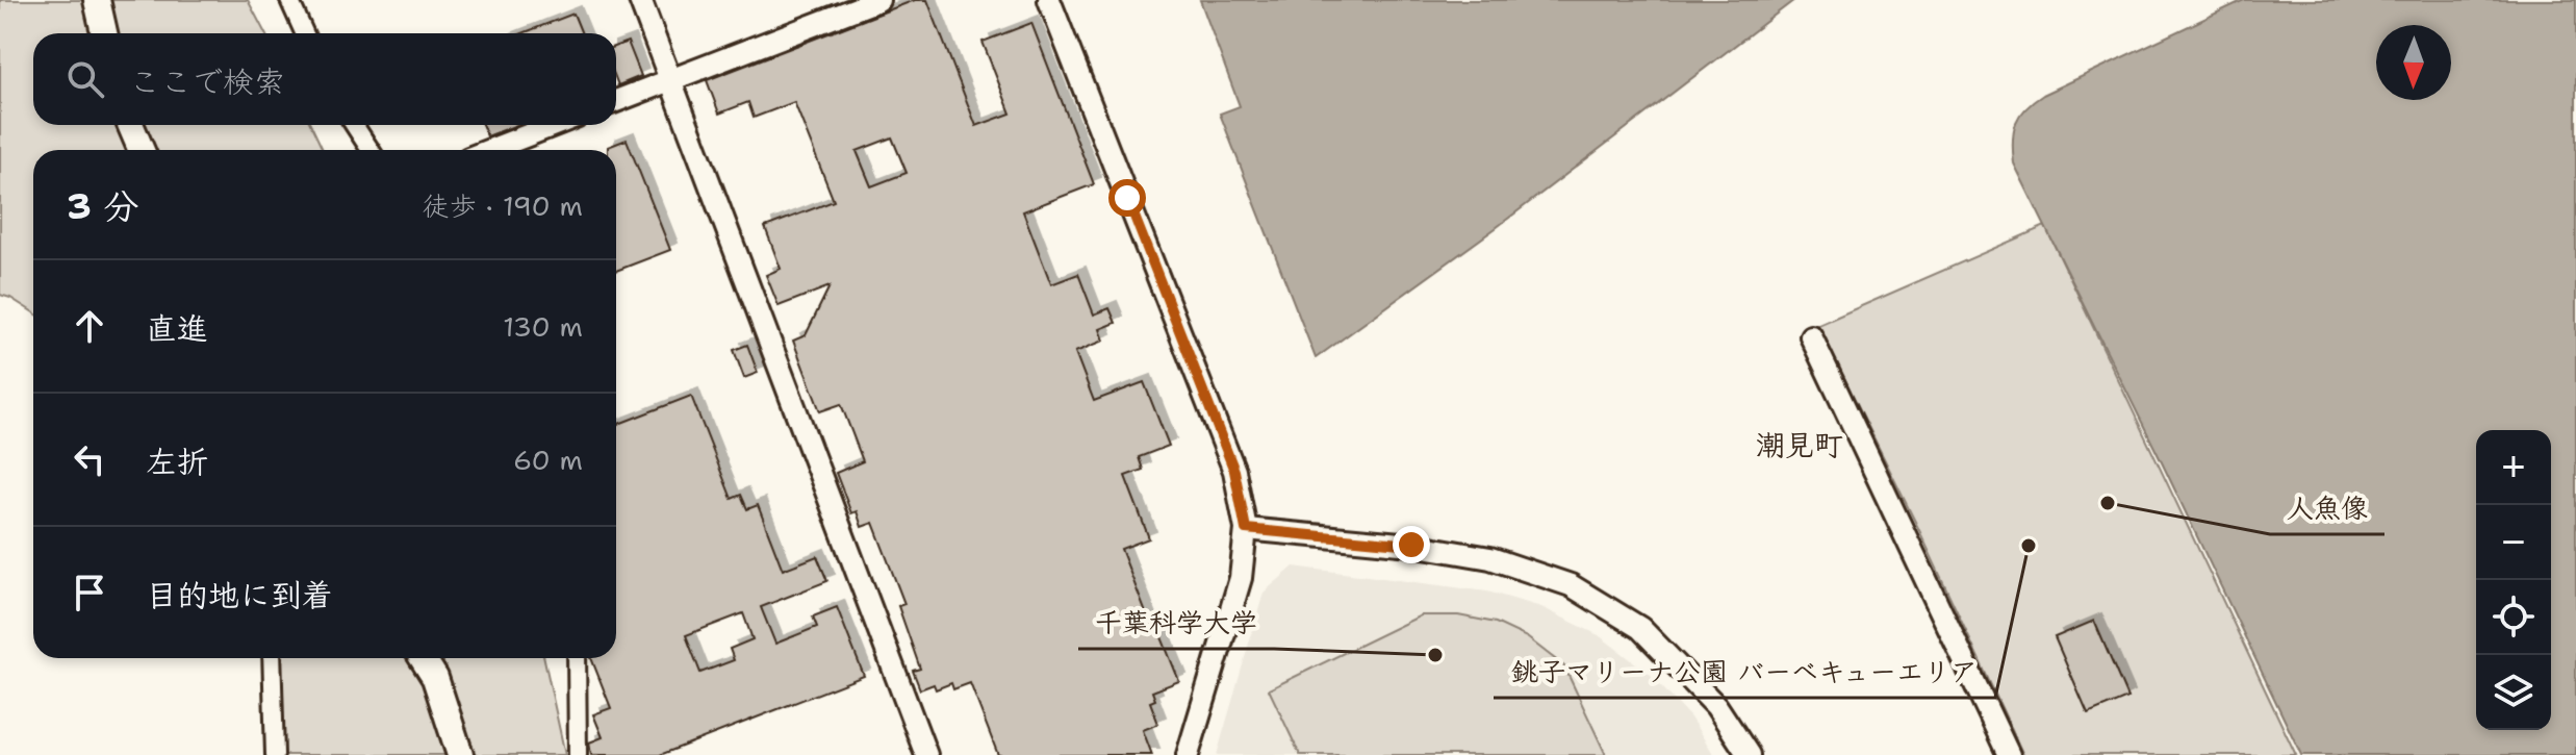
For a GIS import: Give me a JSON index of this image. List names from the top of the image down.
{
  "districts": ["潮見町"],
  "places": ["人魚像", "銚子マリーナ公園 バーベキューエリア", "千葉科学大学"],
  "north": "bottom",
  "page": {
    "search": "ここで検索",
    "heading": ["3 分", "徒歩 · 190 m"],
    "list": [
      ["直進", "130 m"],
      ["左折", "60 m"],
      "目的地に到着"
    ],
    "map_buttons": ["+", "−"]
  }
}
